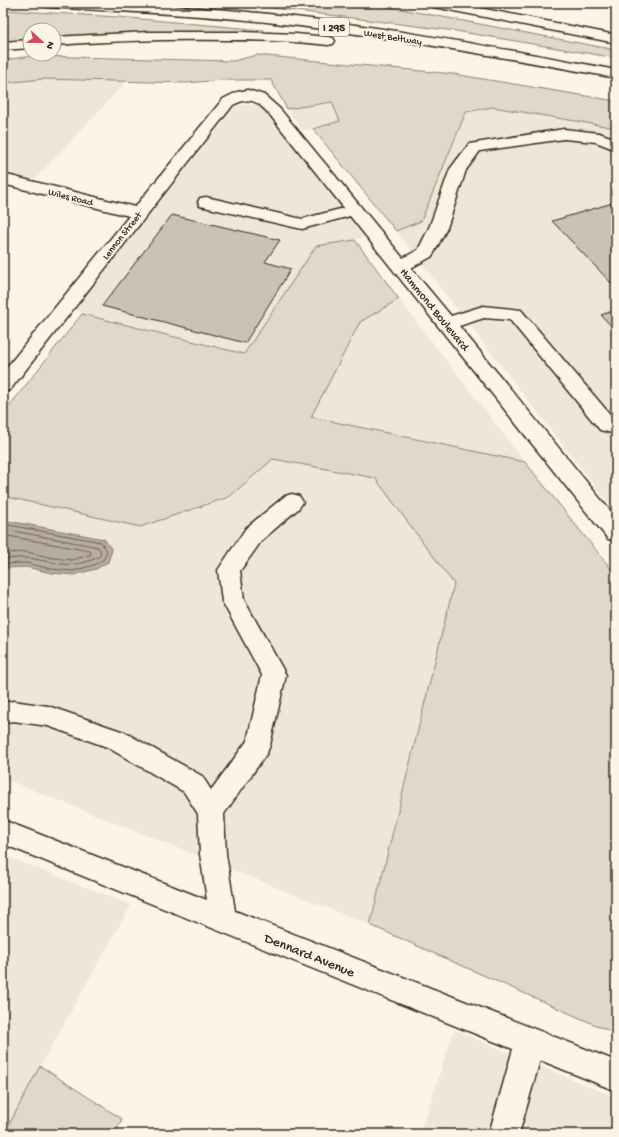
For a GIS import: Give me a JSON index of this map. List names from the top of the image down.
{
  "streets": {
    "main road": [
      "I 295",
      "West Beltway",
      "Wiles Road",
      "Lennon Street",
      "Hammond Boulevard",
      "Dennard Avenue"
    ]
  },
  "crossings": [
    ["Wiles Road", "Lennon Street"],
    ["Lennon Street", "Hammond Boulevard"]
  ],
  "north": "right"
}
